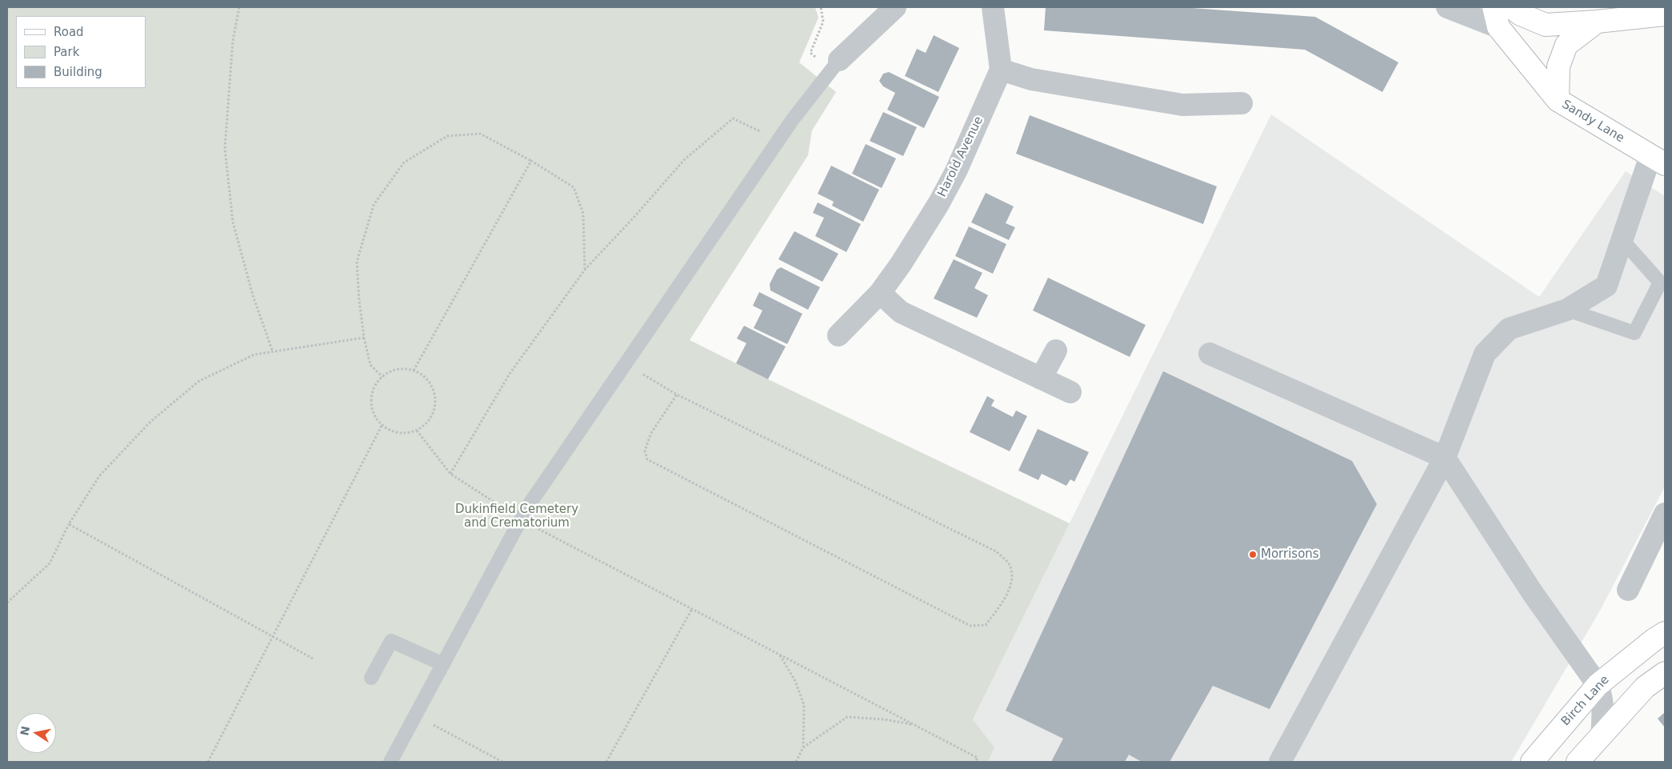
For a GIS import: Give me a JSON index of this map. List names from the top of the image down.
{
  "streets": {
    "main road": ["Sandy Lane", "Birch Lane"],
    "street": ["Harold Avenue"]
  },
  "parks": ["Dukinfield Cemetery and Crematorium"],
  "places": ["Morrisons"],
  "legend": ["Road", "Park", "Building"],
  "north": "left"
}
